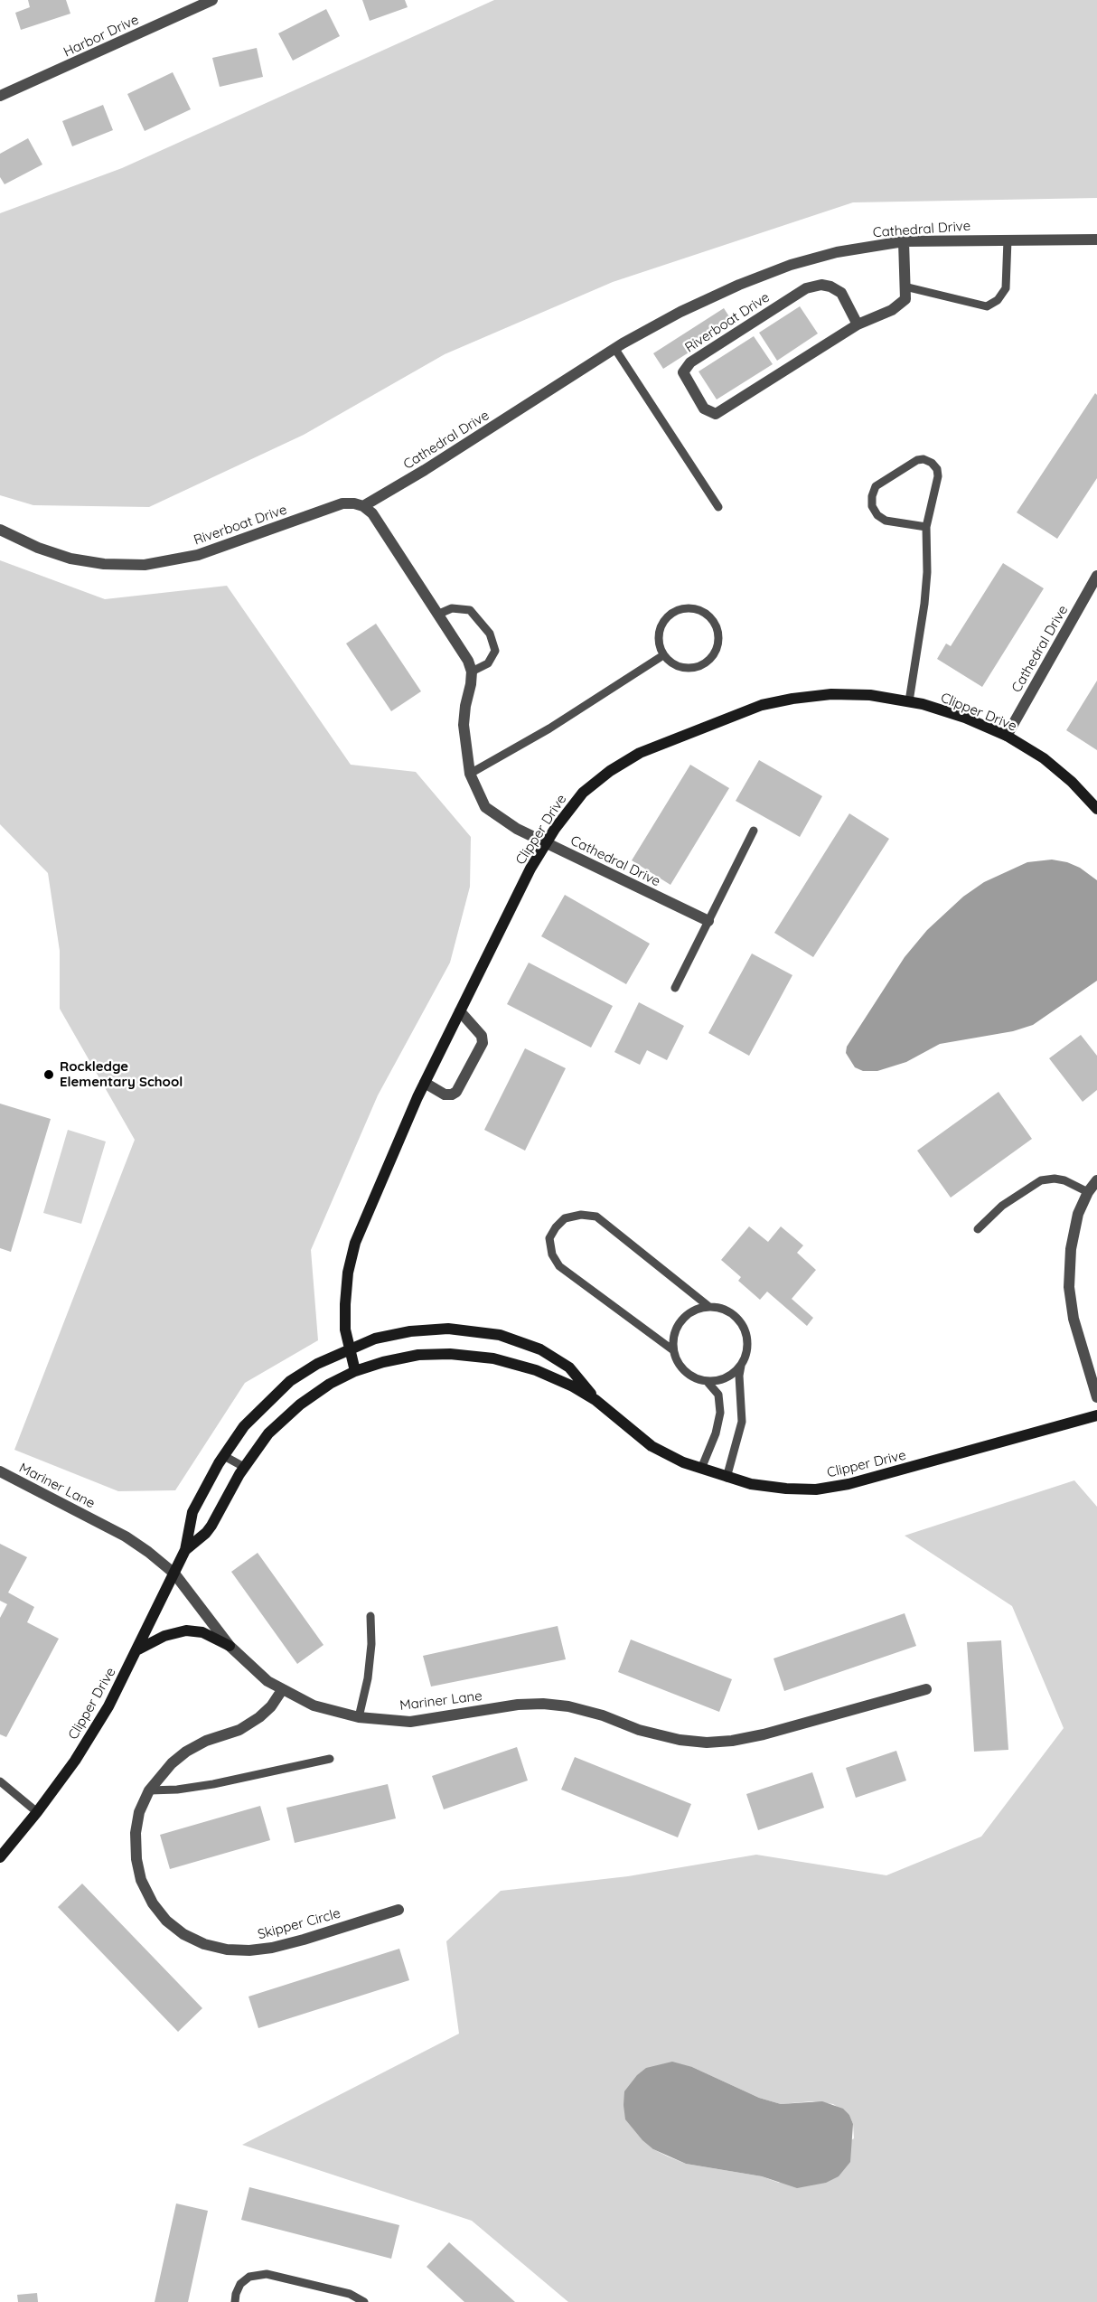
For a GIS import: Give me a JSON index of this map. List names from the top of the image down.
{
  "streets": {
    "street": [
      "Harbor Drive",
      "Cathedral Drive",
      "Riverboat Drive",
      "Clipper Drive",
      "Mariner Lane",
      "Skipper Circle"
    ]
  },
  "crossings": [
    ["Cathedral Drive", "Riverboat Drive"],
    ["Cathedral Drive", "Clipper Drive"],
    ["Clipper Drive", "Mariner Lane"],
    ["Mariner Lane", "Skipper Circle"]
  ],
  "places": ["Rockledge Elementary School"]
}
